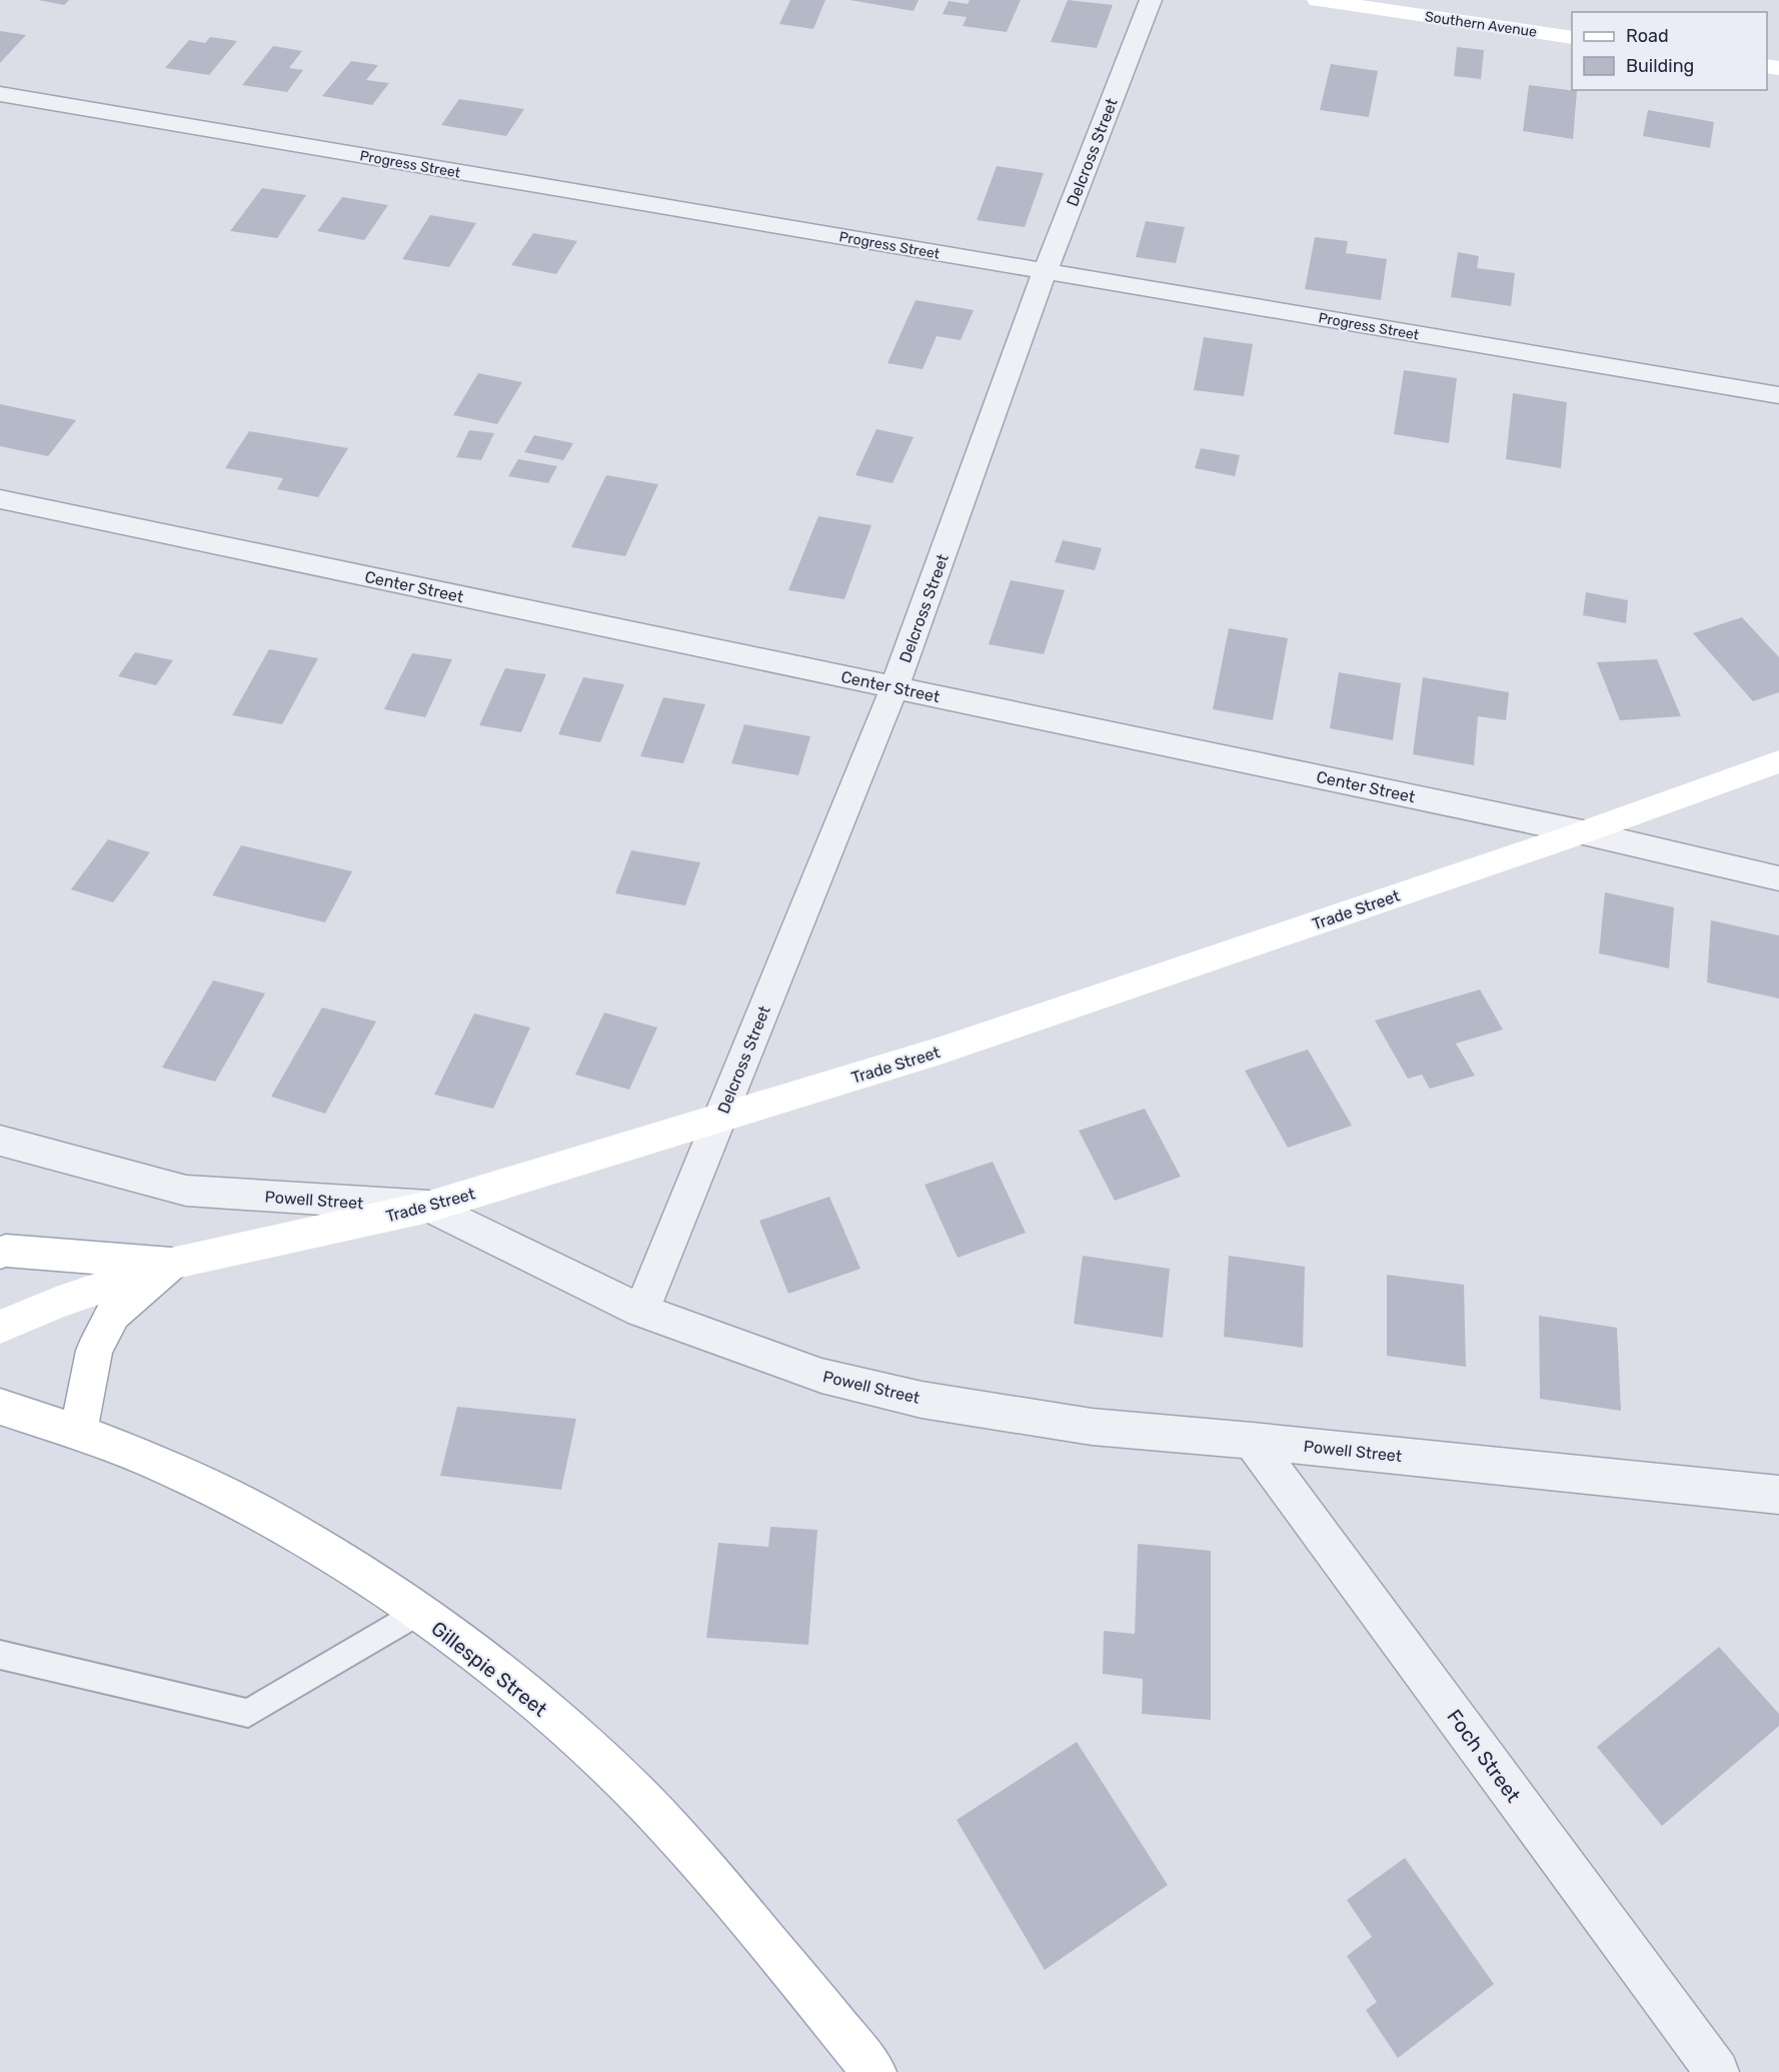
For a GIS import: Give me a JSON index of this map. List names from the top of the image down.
{
  "streets": {
    "street": [
      "Southern Avenue",
      "Delcross Street",
      "Progress Street",
      "Center Street",
      "Trade Street",
      "Powell Street",
      "Gillespie Street",
      "Foch Street"
    ]
  },
  "crossings": [
    ["Delcross Street", "Progress Street"],
    ["Delcross Street", "Center Street"],
    ["Delcross Street", "Trade Street"],
    ["Delcross Street", "Powell Street"],
    ["Center Street", "Trade Street"],
    ["Trade Street", "Powell Street"],
    ["Powell Street", "Foch Street"]
  ],
  "legend": ["Road", "Building"]
}
